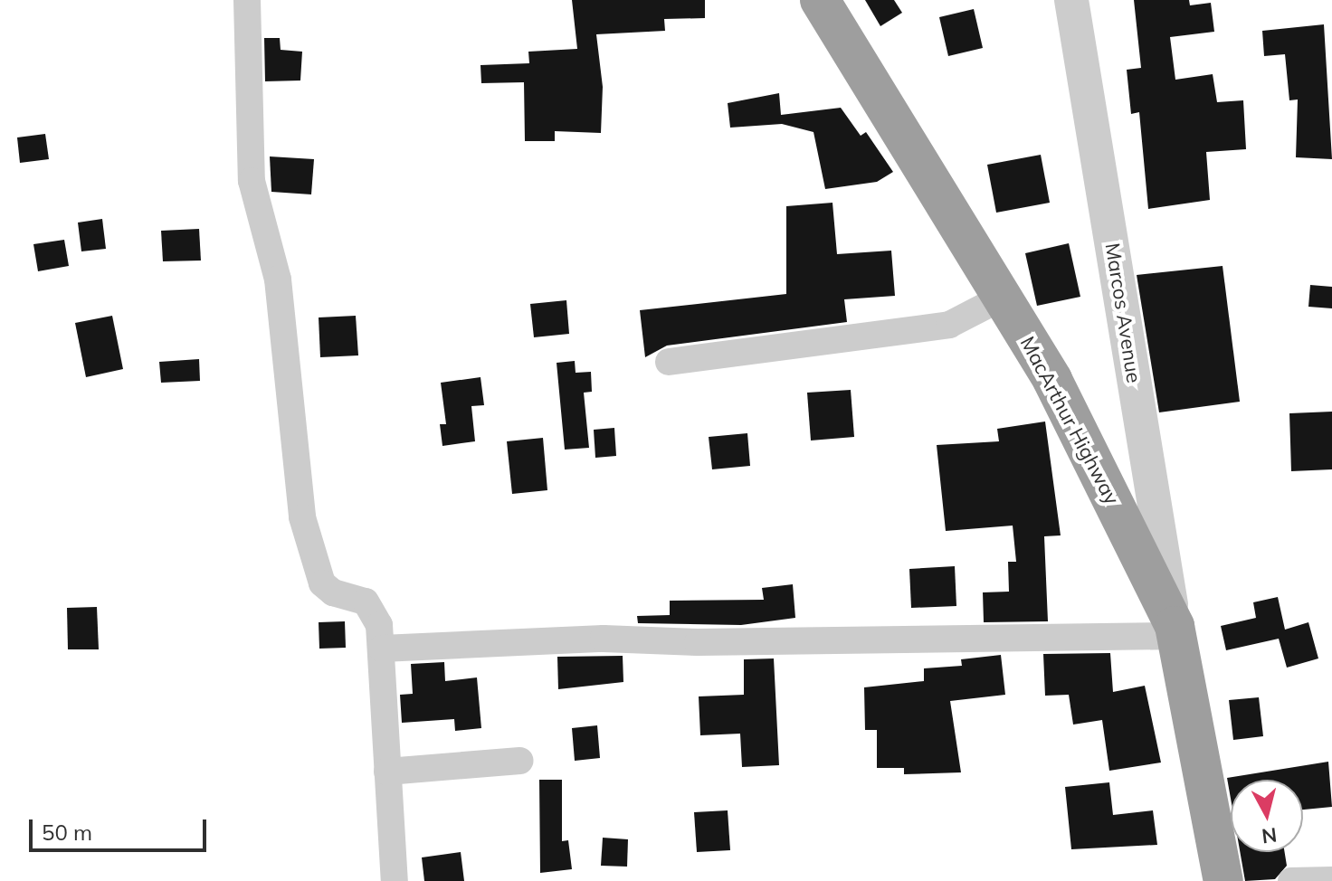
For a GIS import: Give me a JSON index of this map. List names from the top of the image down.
{
  "streets": {
    "highway": ["MacArthur Highway"],
    "street": ["Marcos Avenue"]
  },
  "crossings": [
    ["Marcos Avenue", "MacArthur Highway"]
  ],
  "scale_bar": "50 m",
  "north": "bottom"
}
